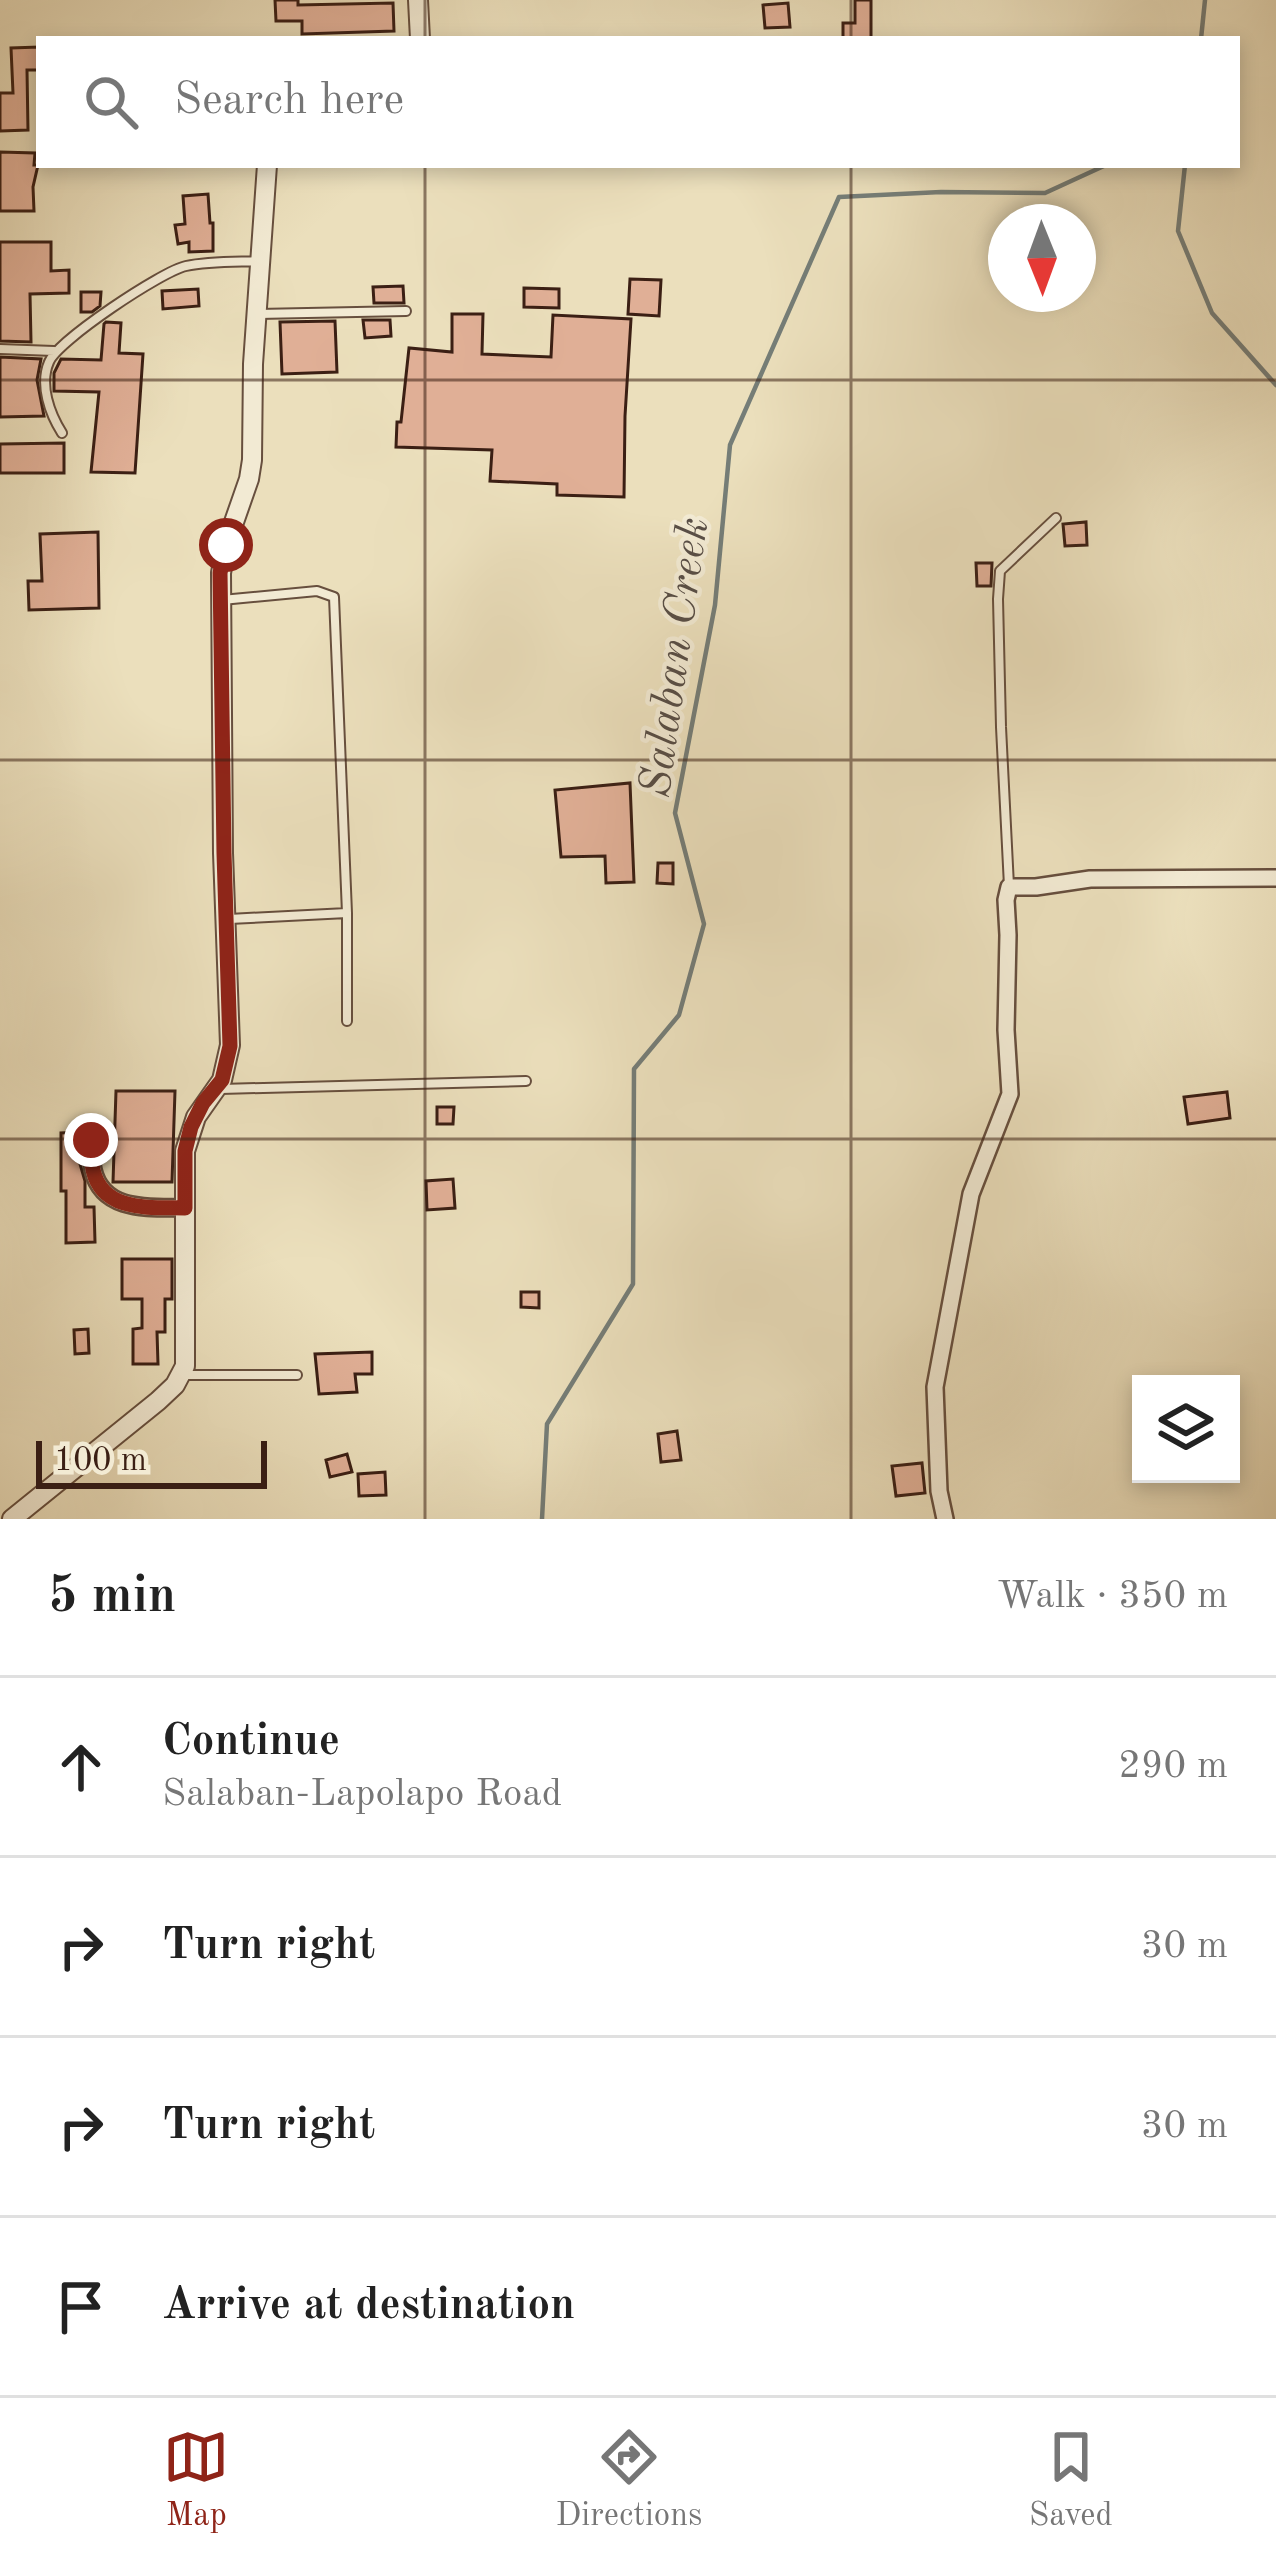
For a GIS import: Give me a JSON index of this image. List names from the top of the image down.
{
  "water": ["Salaban Creek"],
  "scale_bar": "100 m",
  "north": "bottom",
  "page": {
    "search": "Search here",
    "scale": "100 m",
    "heading": ["5 min", "Walk · 350 m"],
    "list": [
      ["Continue", "Salaban-Lapolapo Road", "290 m"],
      ["Turn right", "30 m"],
      ["Turn right", "30 m"],
      "Arrive at destination"
    ],
    "nav": ["Map", "Directions", "Saved"]
  }
}
